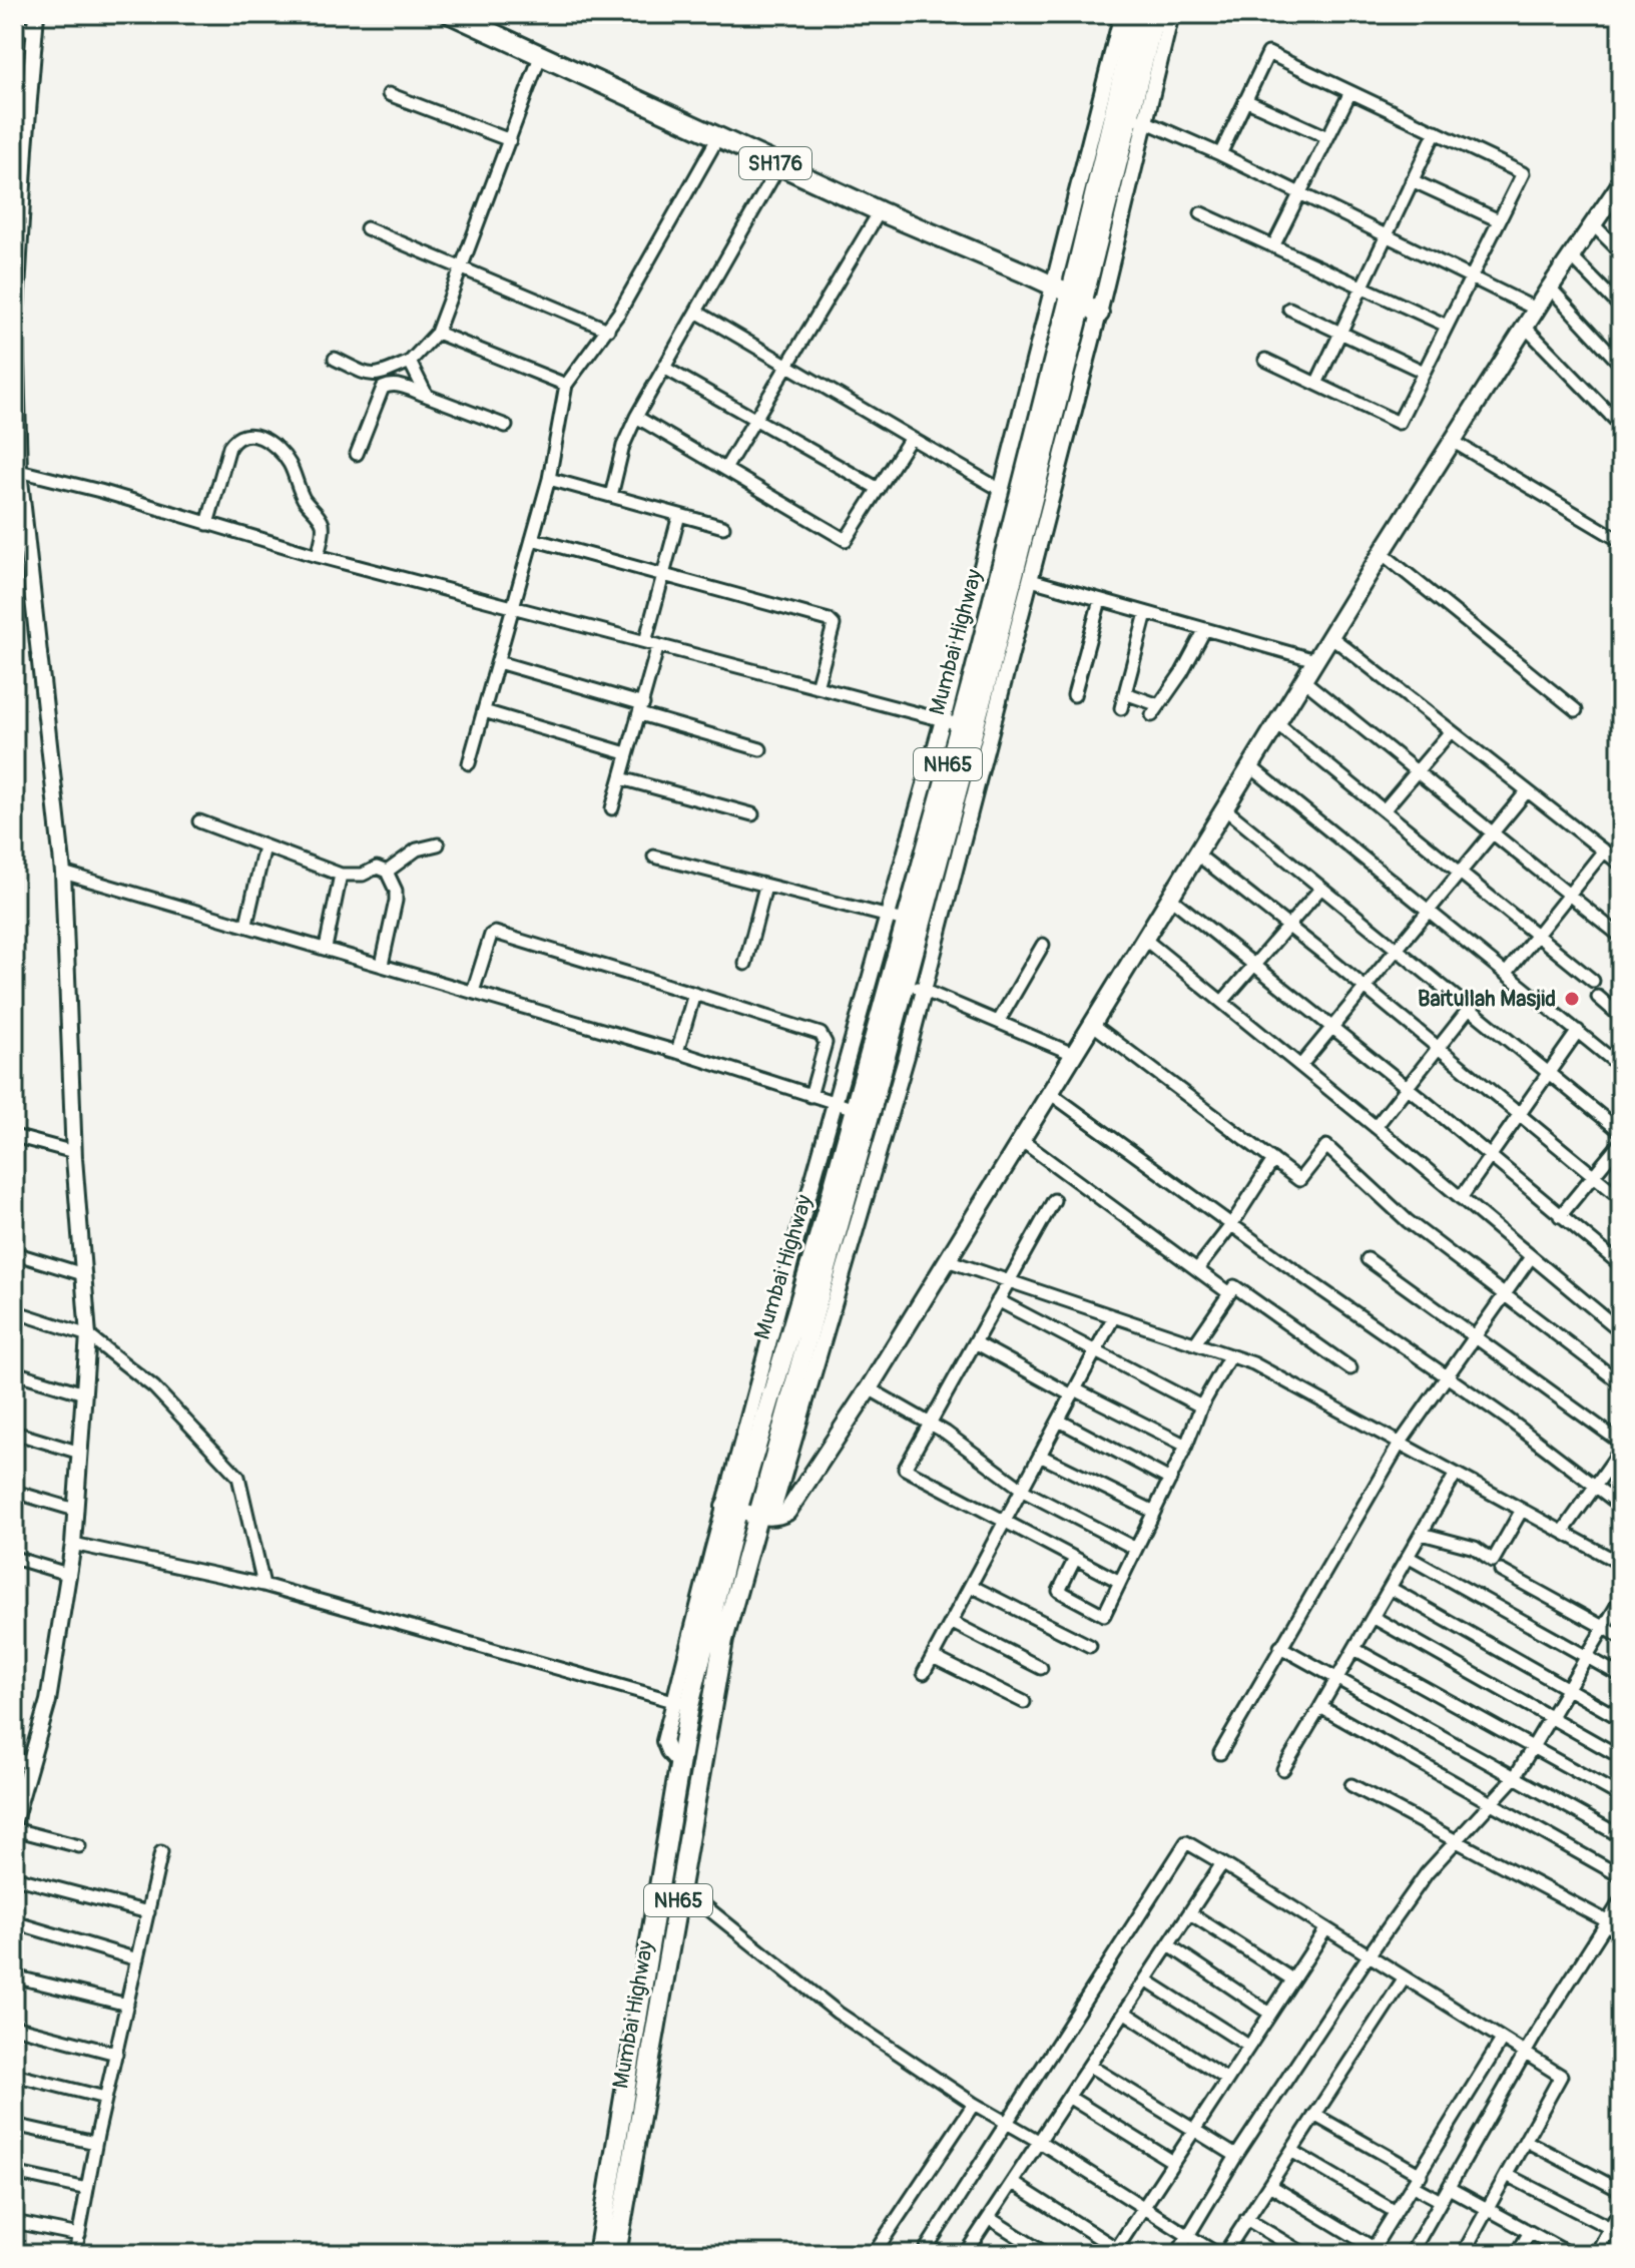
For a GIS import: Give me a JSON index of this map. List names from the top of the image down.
{
  "streets": {
    "main road": ["SH176", "Mumbai Highway", "NH65"]
  },
  "crossings": [
    ["SH176", "Mumbai Highway"],
    ["Mumbai Highway", "NH65"]
  ],
  "places": ["Baitullah Masjid"]
}
